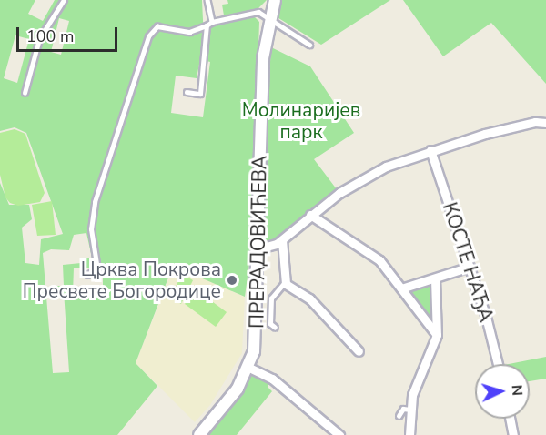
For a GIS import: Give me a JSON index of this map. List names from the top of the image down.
{
  "streets": {
    "main road": ["ПРЕРАДОВИЋЕВА"],
    "street": ["КОСТЕ НАЂА"]
  },
  "parks": ["Молинаријев парк"],
  "places": ["Црква Покрова Пресвете Богородице"],
  "scale_bar": "100 m",
  "north": "right"
}
